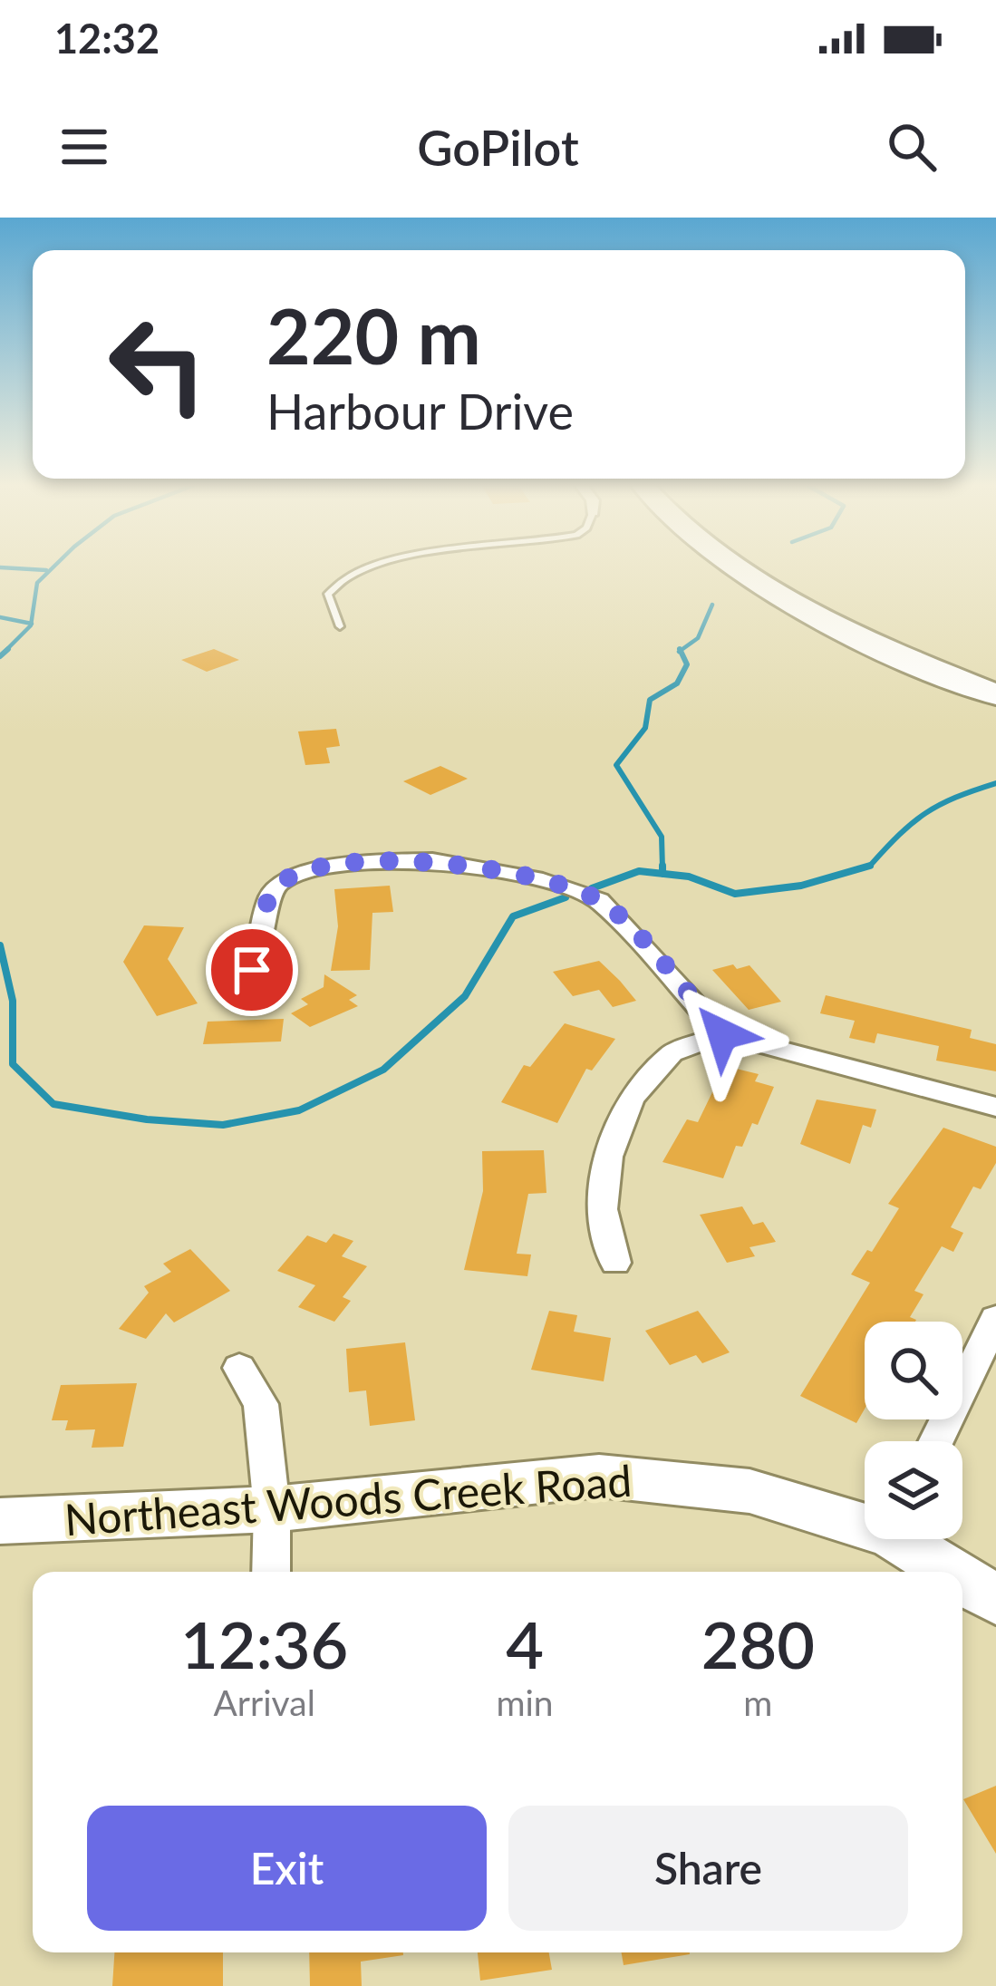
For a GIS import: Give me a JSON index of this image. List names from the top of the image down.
{
  "streets": {
    "street": ["Northeast Woods Creek Road"]
  },
  "page": {
    "status": "12:32",
    "header": "GoPilot",
    "turn": ["220 m", "Harbour Drive"],
    "eta": [
      "12:36",
      "Arrival",
      "4",
      "min",
      "280",
      "m"
    ],
    "buttons": ["Exit", "Share"]
  }
}
